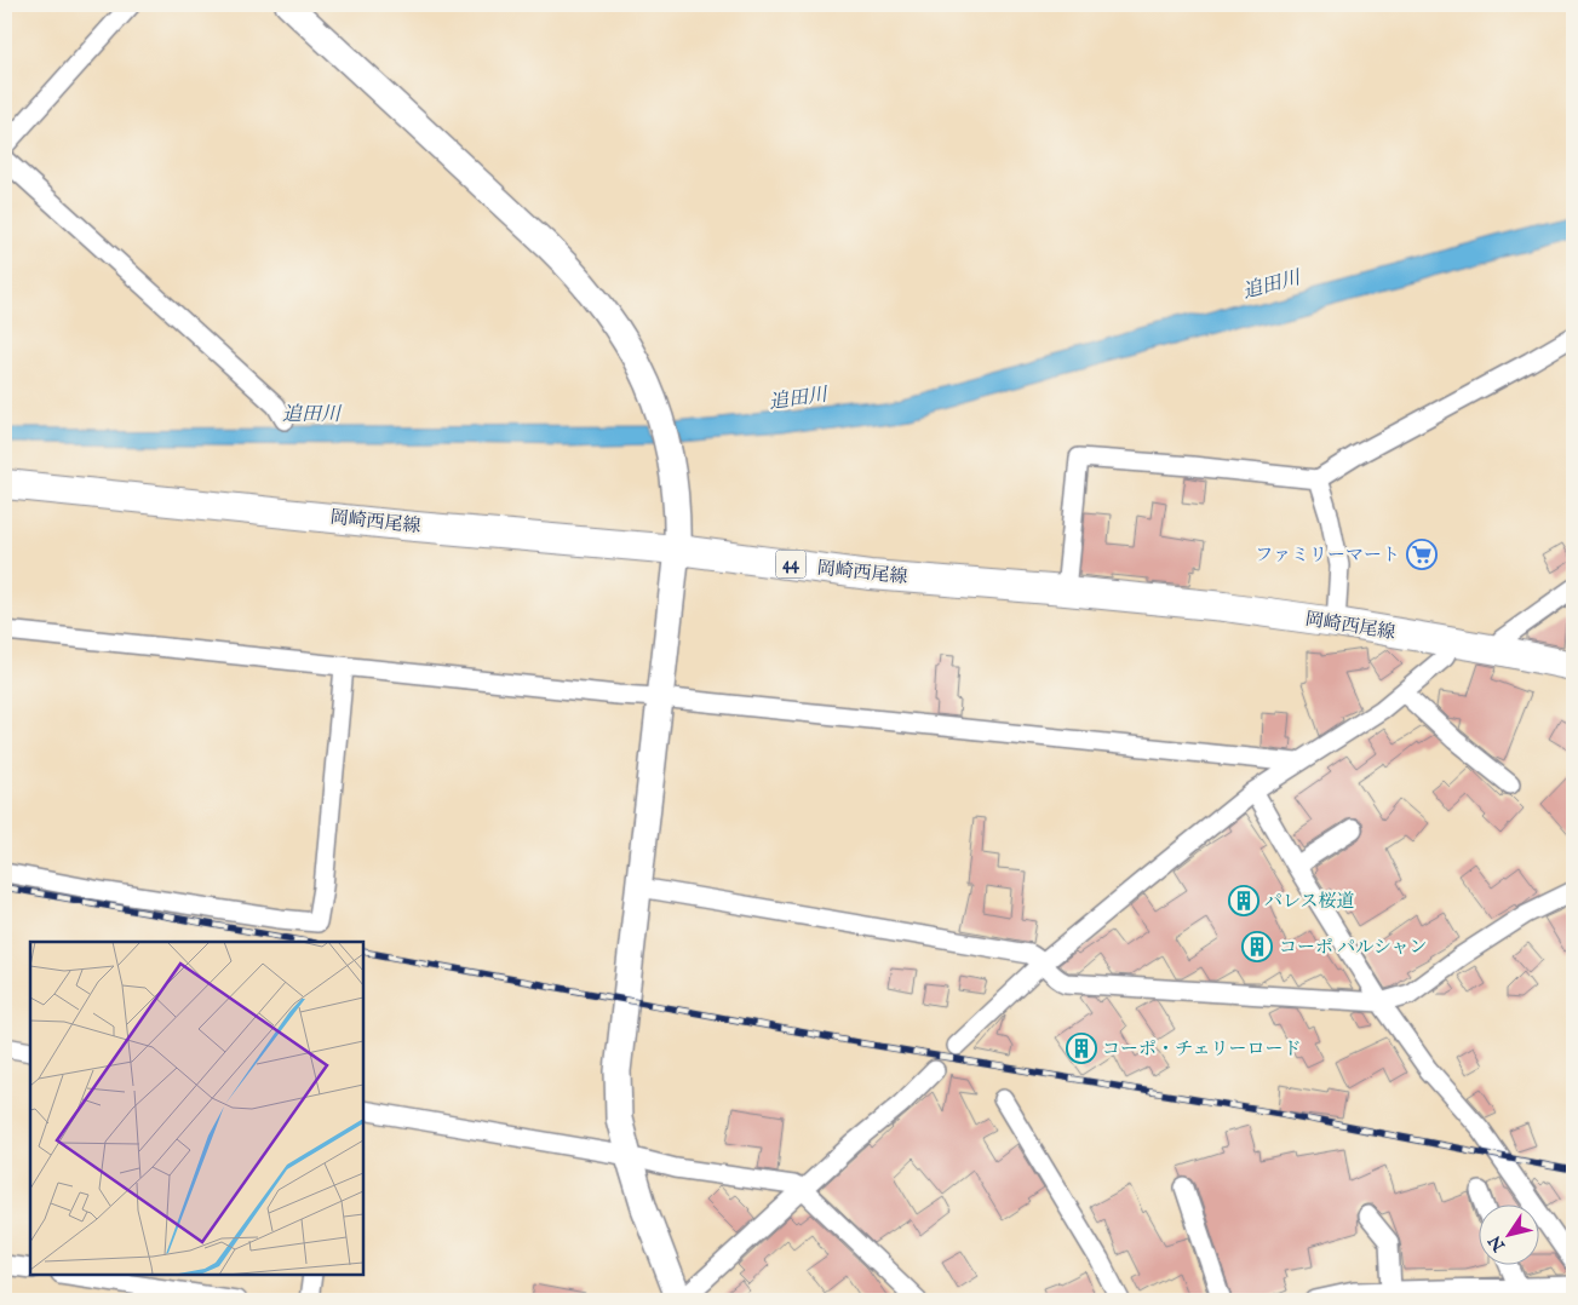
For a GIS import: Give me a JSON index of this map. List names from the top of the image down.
{
  "streets": {
    "main road": ["岡崎西尾線", "44"]
  },
  "water": ["追田川"],
  "places": {
    "supermarket": ["ファミリーマート"],
    "building": ["パレス桜道", "コーポ パルシャン", "コーポ・チェリーロード"]
  },
  "north": "bottom left"
}
